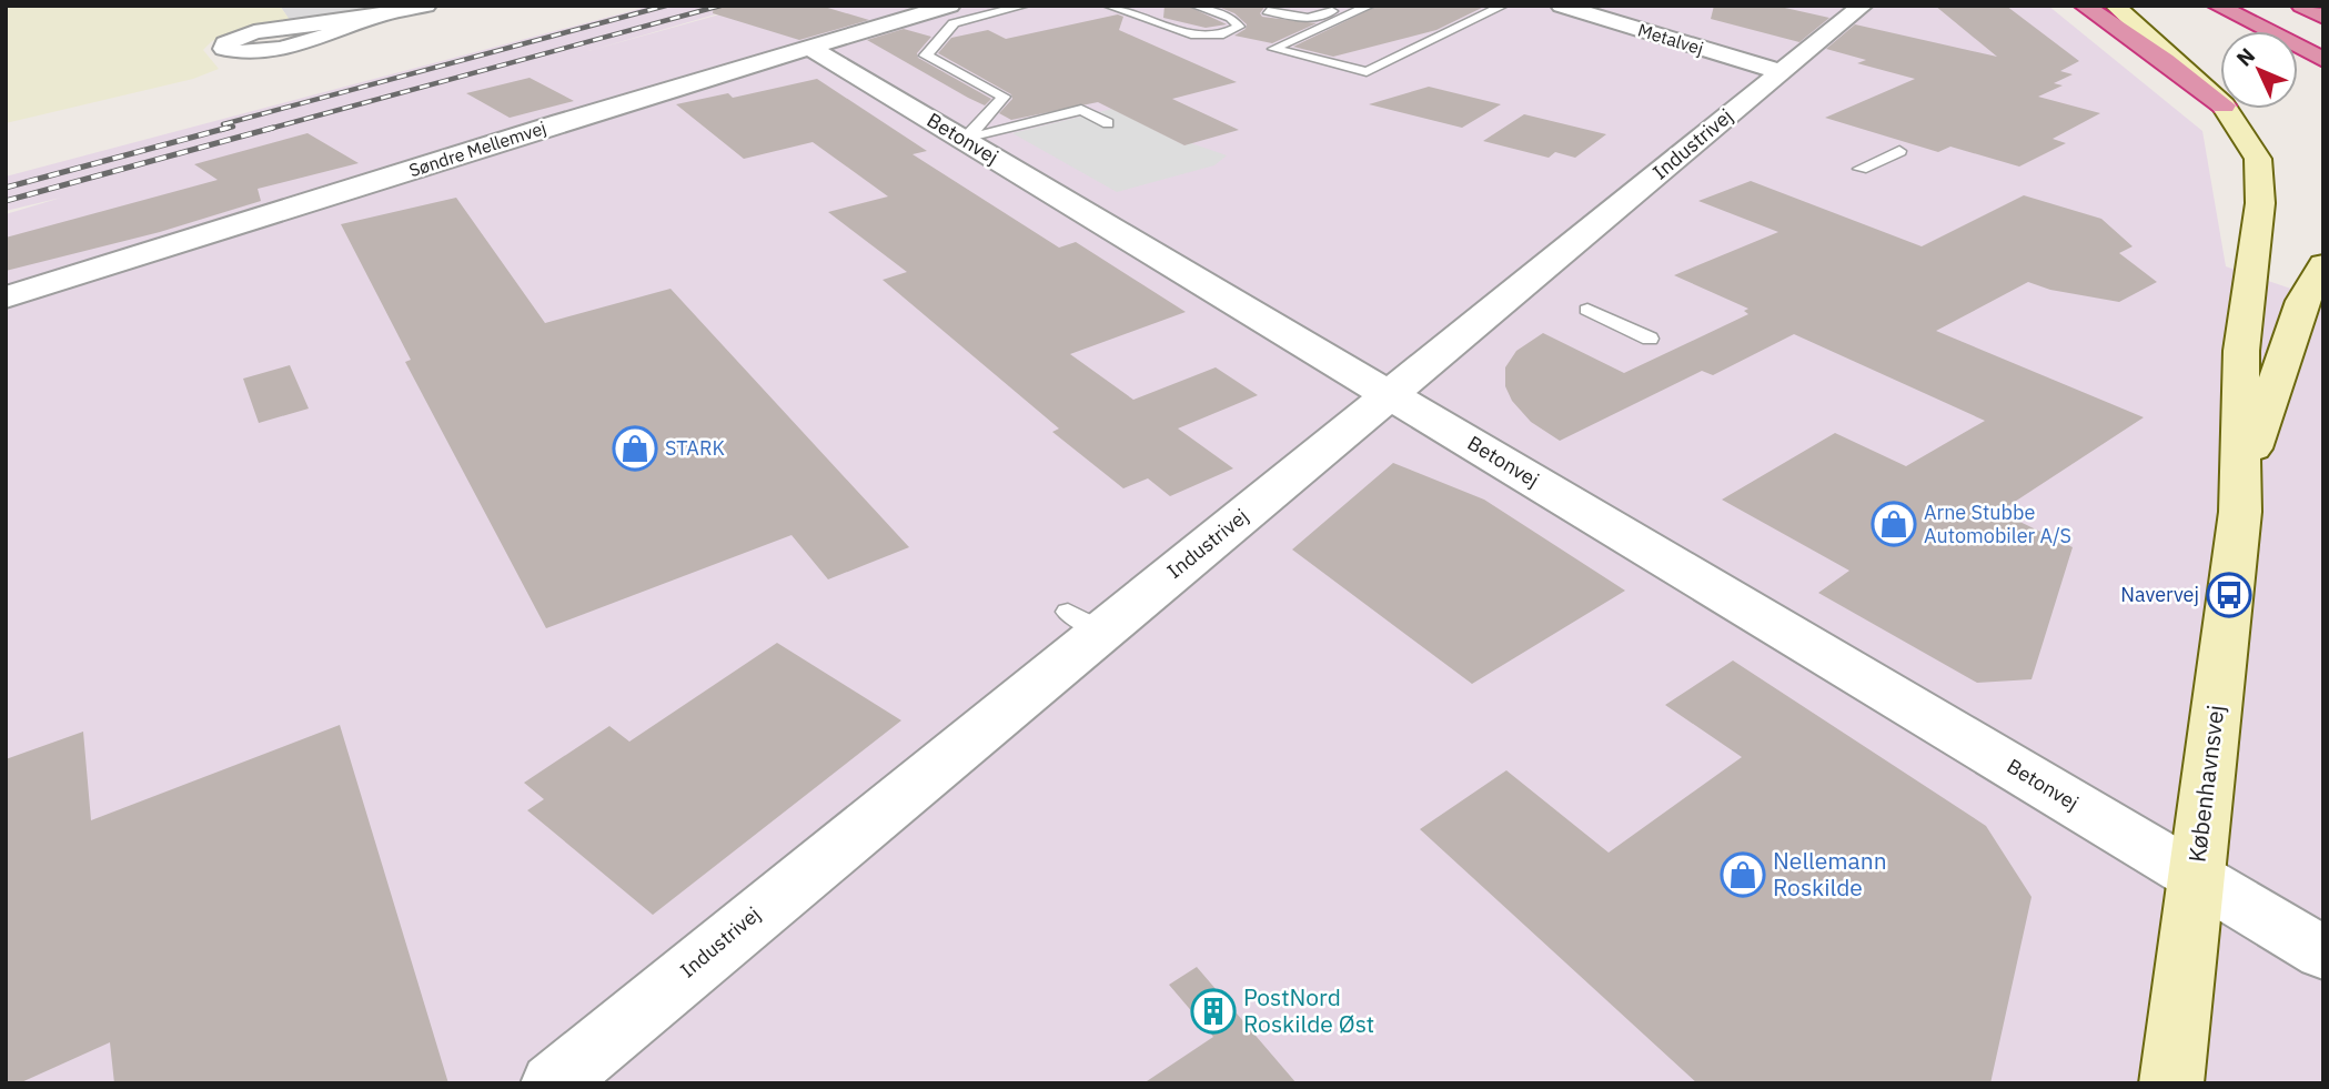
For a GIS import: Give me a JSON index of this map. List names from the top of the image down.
{
  "streets": {
    "main road": ["Københavnsvej"],
    "street": [
      "Metalvej",
      "Betonvej",
      "Industrivej",
      "Søndre Mellemvej"
    ]
  },
  "crossings": [
    ["Metalvej", "Industrivej"],
    ["Betonvej", "Industrivej"],
    ["Betonvej", "Søndre Mellemvej"],
    ["Betonvej", "Københavnsvej"]
  ],
  "places": {
    "shop": ["STARK", "Arne Stubbe Automobiler A/S", "Nellemann Roskilde"],
    "bus stop": ["Navervej"],
    "building": ["PostNord Roskilde Øst"]
  },
  "north": "top left"
}
